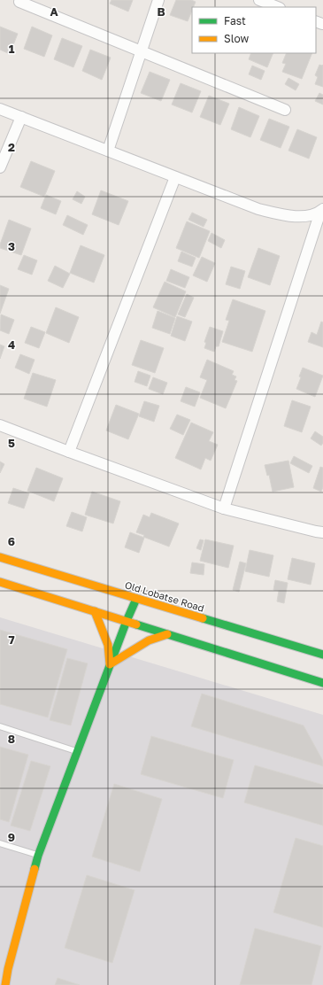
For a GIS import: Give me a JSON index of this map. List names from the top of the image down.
{
  "streets": {
    "main road": ["Old Lobatse Road"]
  },
  "legend": ["Fast", "Slow"],
  "grid": {
    "columns": ["A", "B"],
    "rows": [
      "1",
      "2",
      "3",
      "4",
      "5",
      "6",
      "7",
      "8",
      "9"
    ]
  }
}
